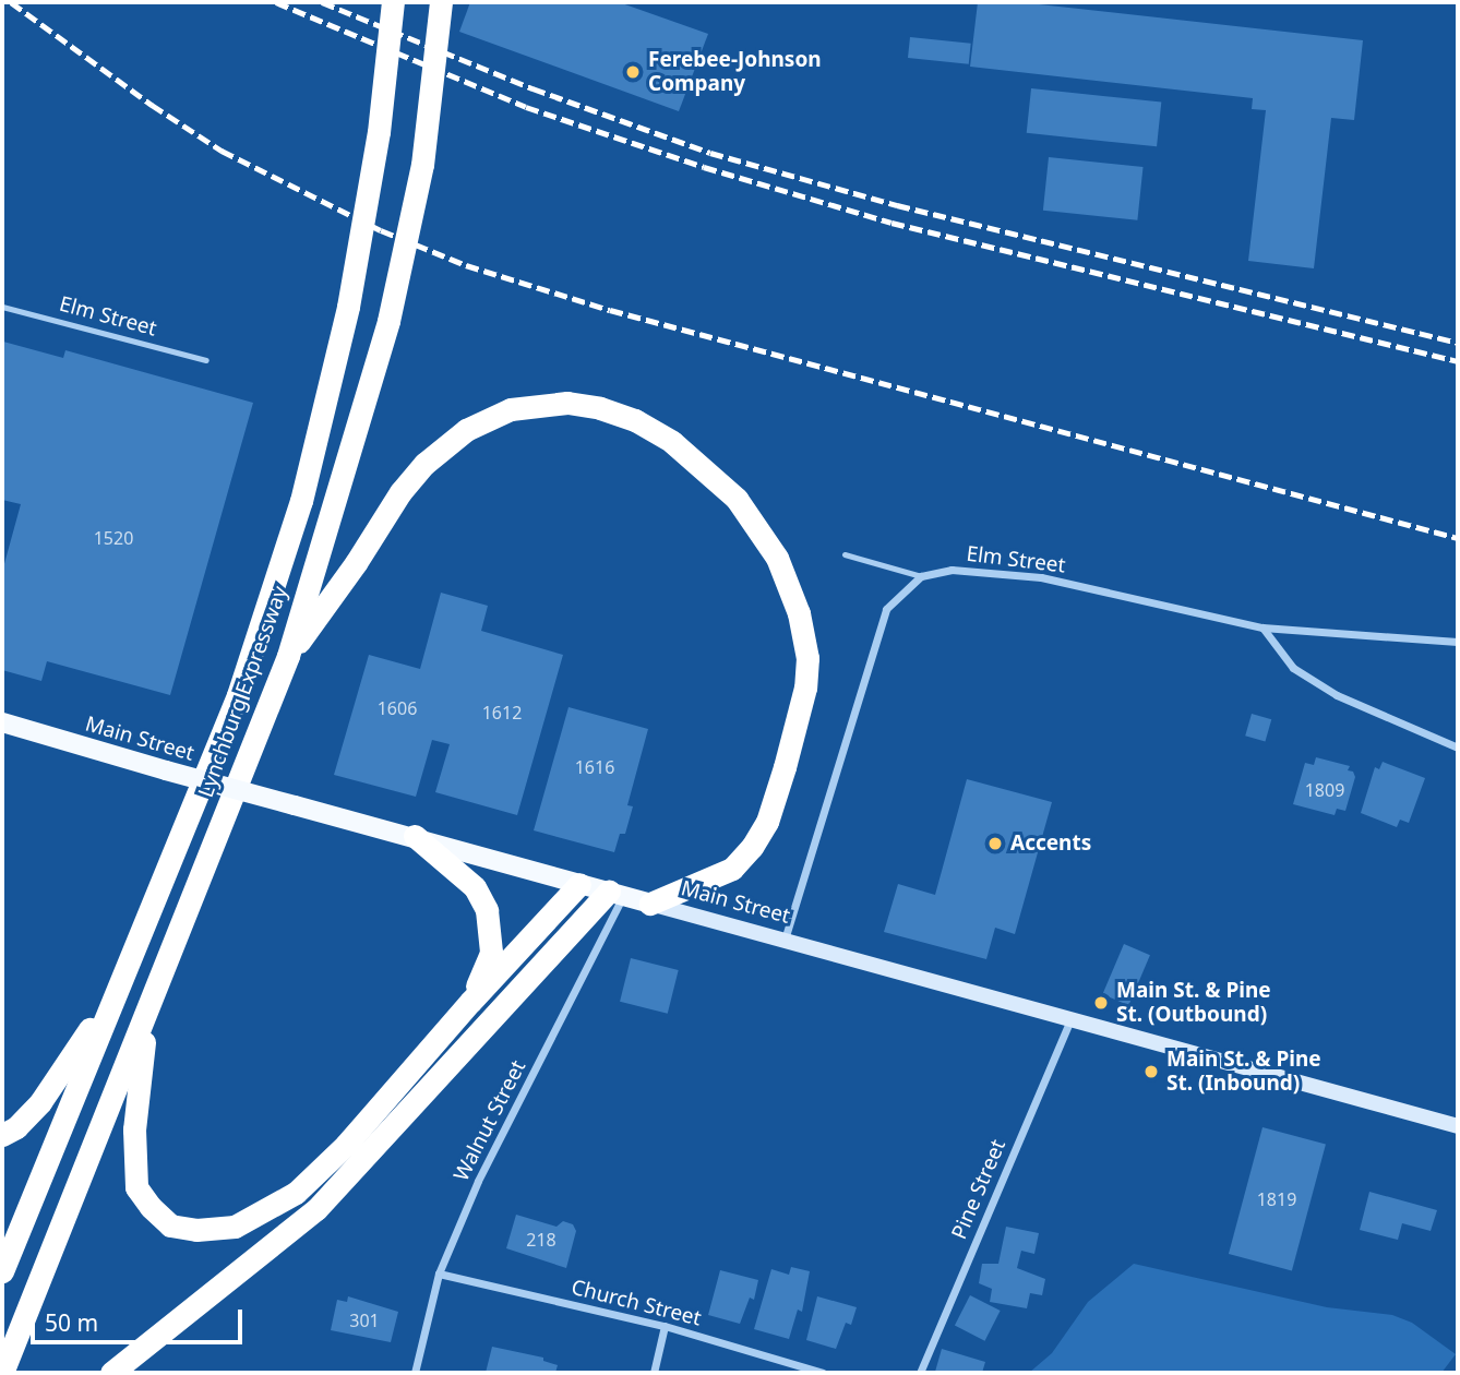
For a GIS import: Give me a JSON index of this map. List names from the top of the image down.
{
  "streets": {
    "highway": ["Lynchburg Expressway"],
    "main road": ["Main Street"],
    "street": [
      "Elm Street",
      "Walnut Street",
      "Pine Street",
      "Church Street"
    ]
  },
  "crossings": [
    ["Main Street", "Walnut Street"],
    ["Main Street", "Pine Street"],
    ["Walnut Street", "Church Street"]
  ],
  "places": [
    "Ferebee-Johnson Company",
    "Accents",
    "Main St. & Pine St. (Outbound)",
    "Main St. & Pine St. (Inbound)"
  ],
  "house_numbers": [
    "1520",
    "1606",
    "1612",
    "1616",
    "1809",
    "1819",
    "218",
    "301"
  ],
  "scale_bar": "50 m"
}
